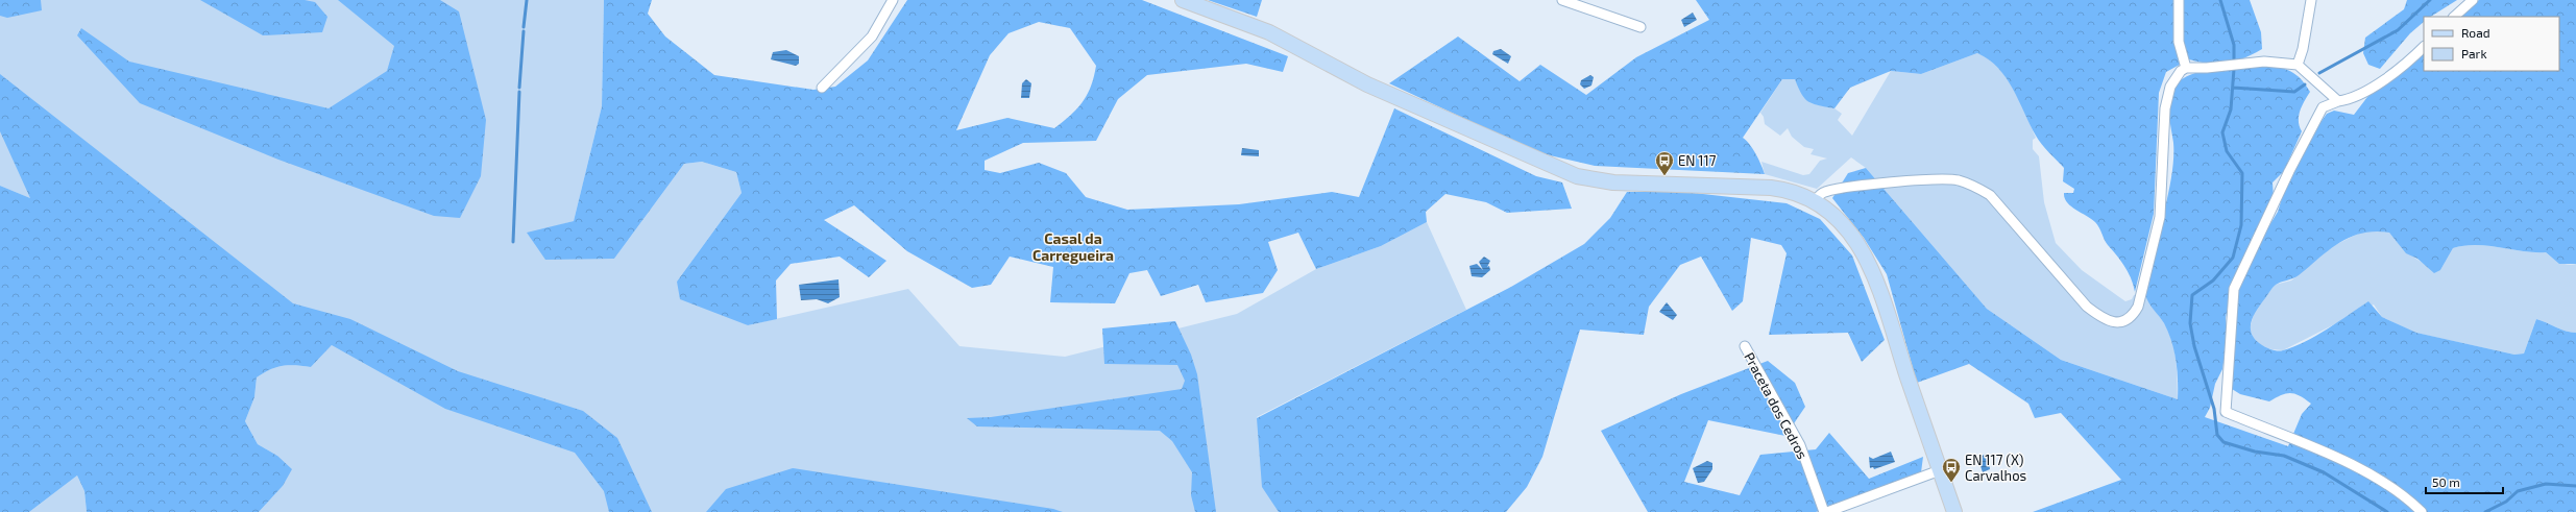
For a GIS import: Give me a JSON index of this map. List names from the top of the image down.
{
  "streets": {
    "street": ["Praceta dos Cedros"]
  },
  "districts": ["Casal da Carregueira"],
  "places": {
    "bus stop": ["EN 117", "EN 117 (X) Carvalhos"]
  },
  "legend": ["Road", "Park"],
  "scale_bar": "50 m"
}
